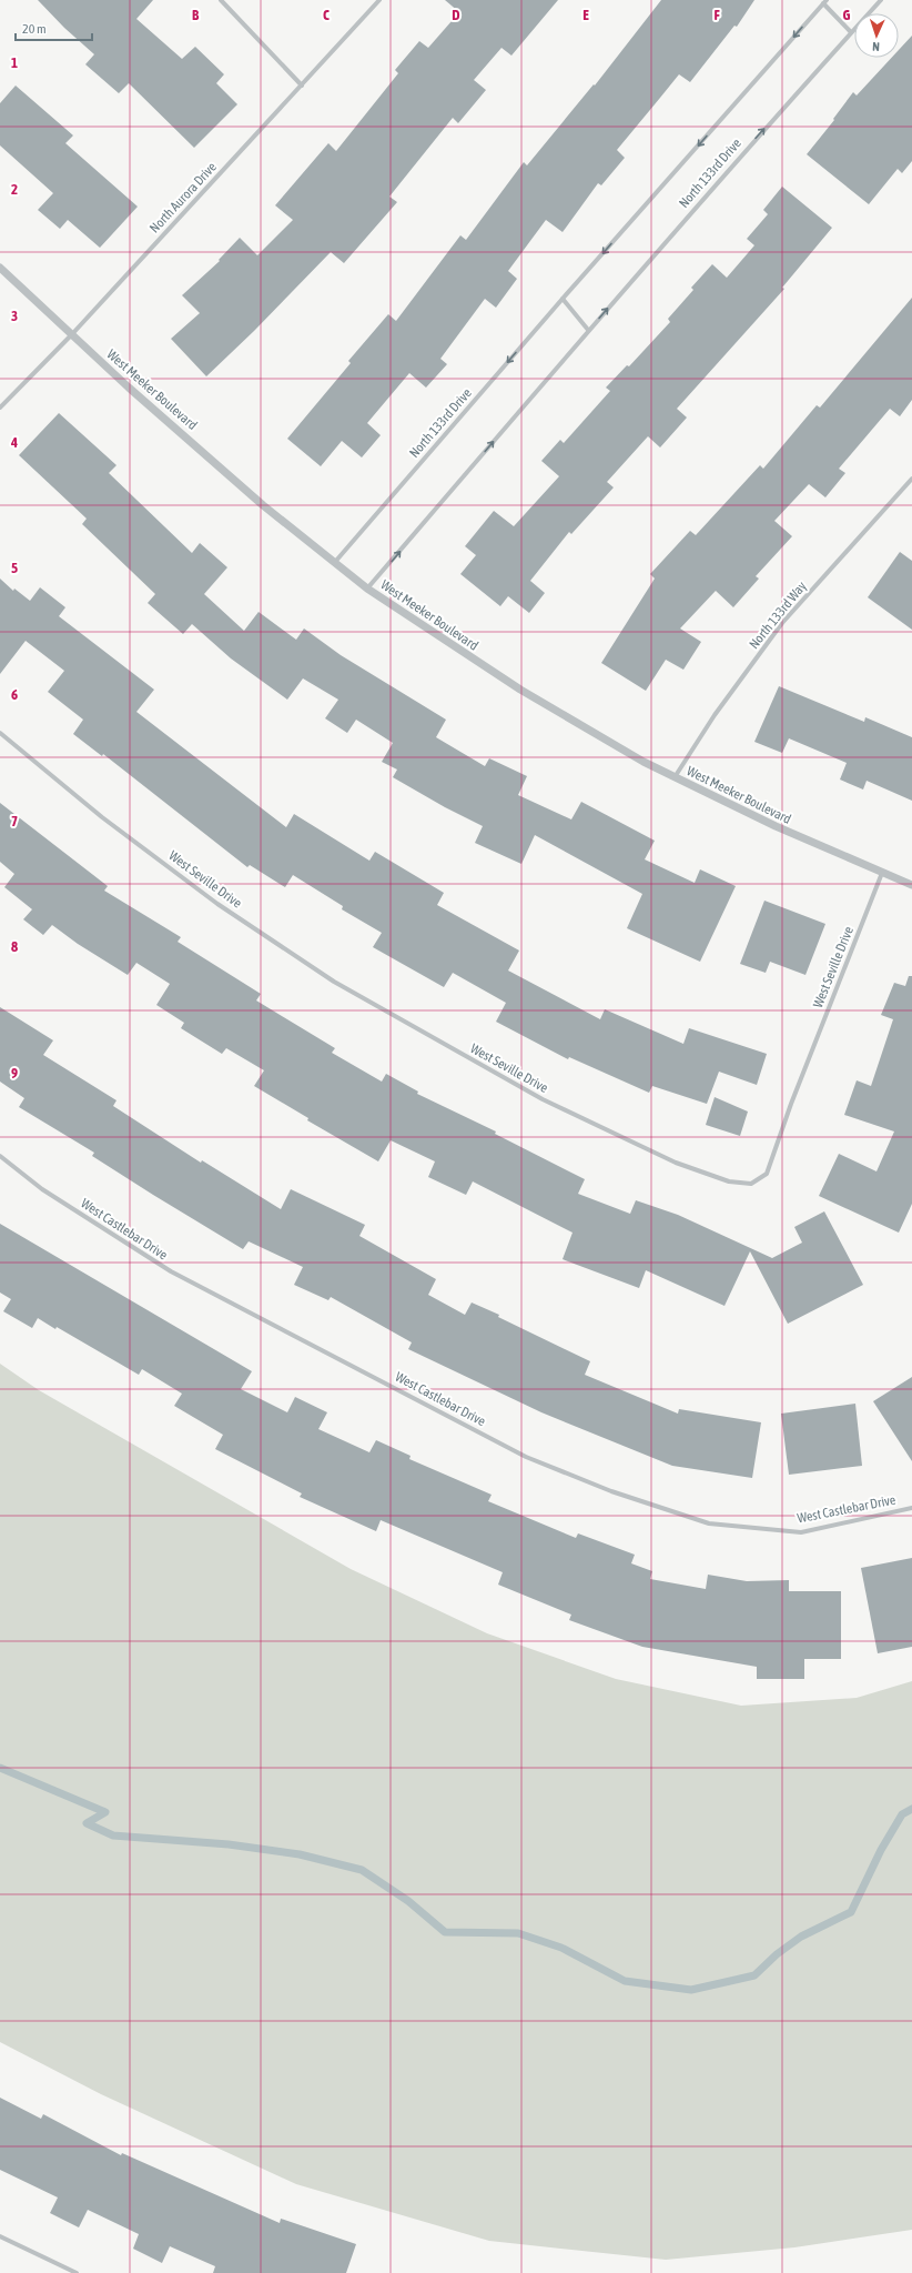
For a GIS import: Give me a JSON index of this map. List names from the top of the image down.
{
  "streets": {
    "street": [
      "North 133rd Drive",
      "North Aurora Drive",
      "West Meeker Boulevard",
      "North 133rd Way",
      "West Seville Drive",
      "West Castlebar Drive"
    ]
  },
  "crossings": [
    ["North 133rd Drive", "West Meeker Boulevard"],
    ["North Aurora Drive", "West Meeker Boulevard"],
    ["West Meeker Boulevard", "North 133rd Way"],
    ["West Meeker Boulevard", "West Seville Drive"]
  ],
  "scale_bar": "20 m",
  "north": "bottom",
  "grid": {
    "columns": [
      "B",
      "C",
      "D",
      "E",
      "F",
      "G"
    ],
    "rows": [
      "1",
      "2",
      "3",
      "4",
      "5",
      "6",
      "7",
      "8",
      "9"
    ]
  }
}
